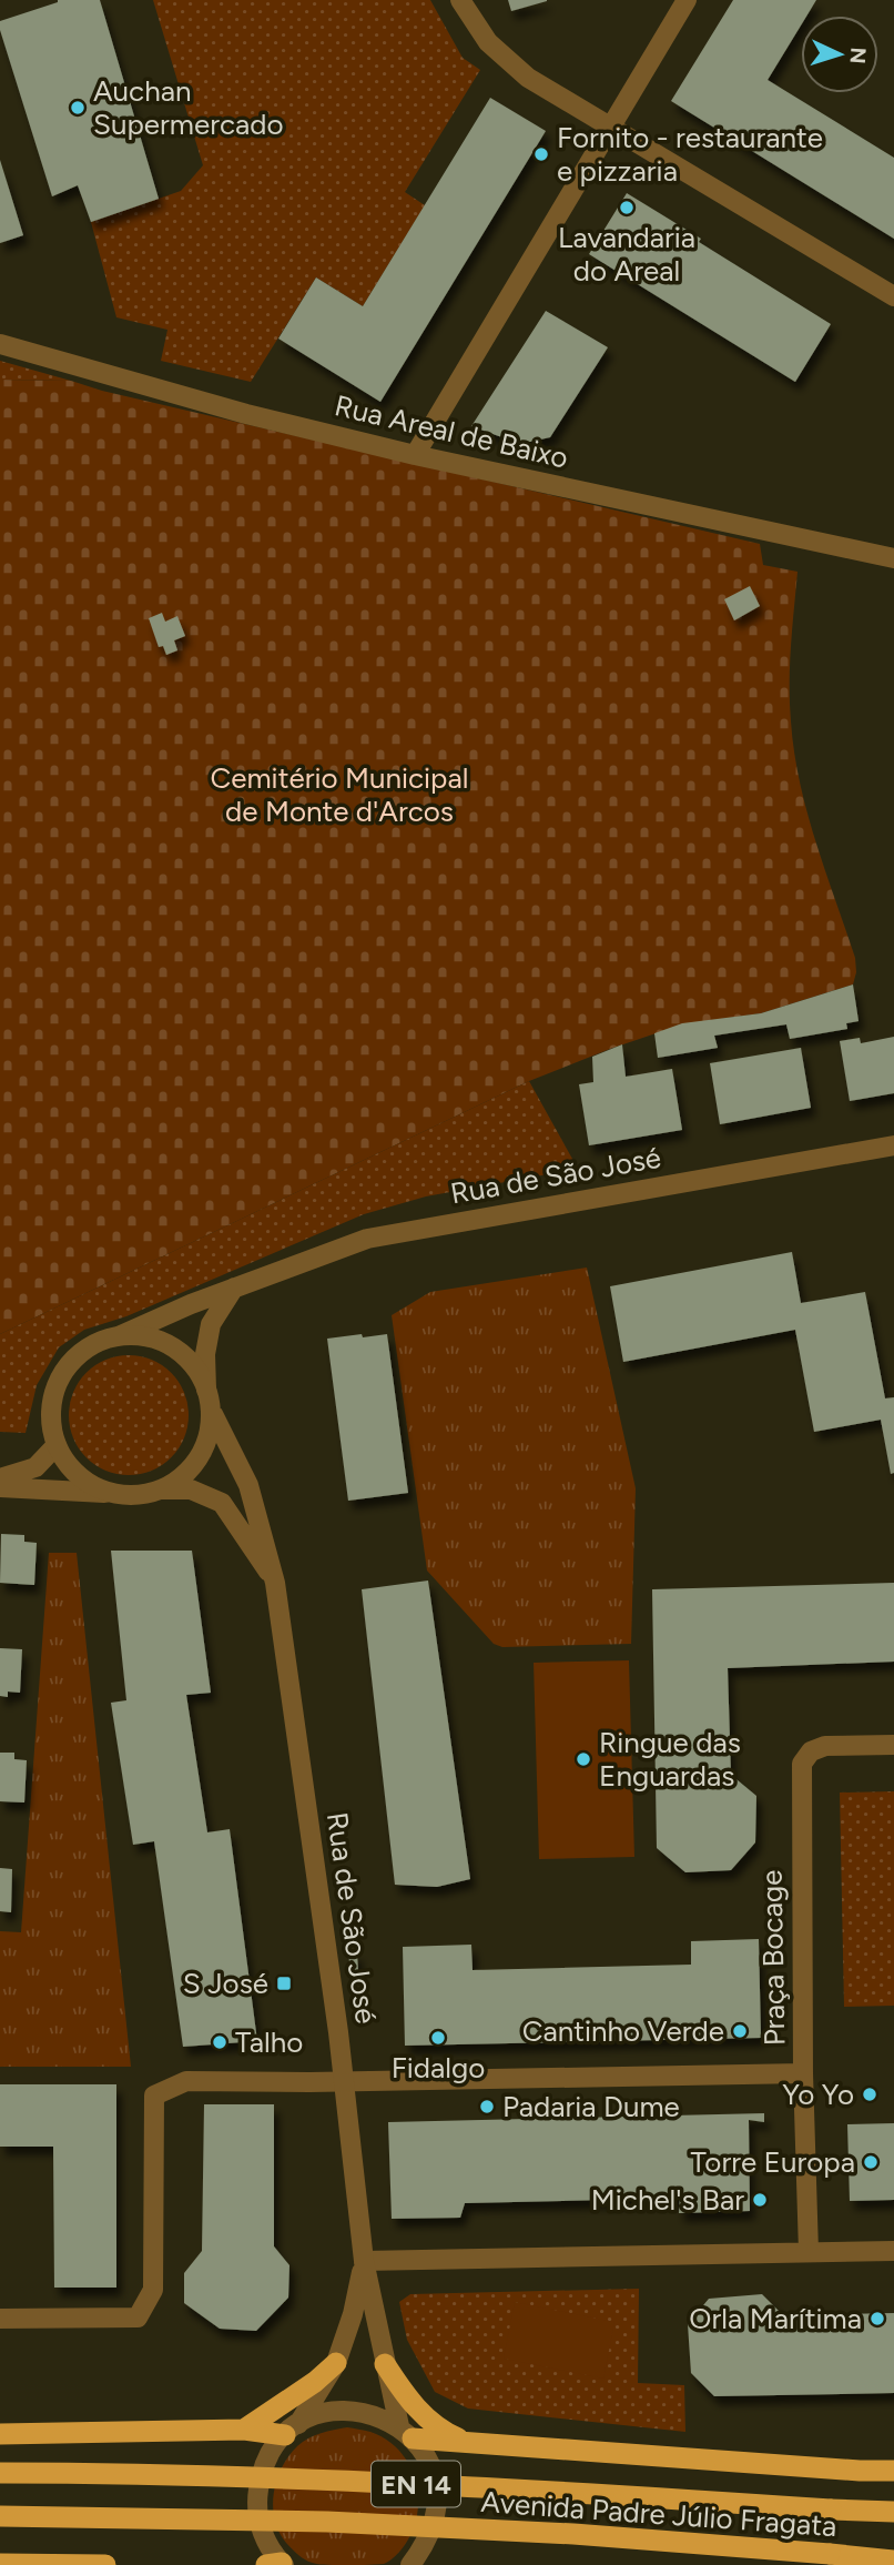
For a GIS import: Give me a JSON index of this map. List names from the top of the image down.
{
  "streets": {
    "highway": ["EN 14", "Avenida Padre Júlio Fragata"],
    "street": ["Rua Areal de Baixo", "Rua de São José", "Praça Bocage"]
  },
  "parks": ["Cemitério Municipal de Monte d'Arcos"],
  "places": {
    "other": [
      "Auchan Supermercado",
      "Fornito - restaurante e pizzaria",
      "Lavandaria do Areal",
      "Ringue das Enguardas",
      "Cantinho Verde",
      "Fidalgo",
      "Talho",
      "Yo Yo",
      "Padaria Dume",
      "Torre Europa",
      "Michel's Bar",
      "Orla Marítima"
    ],
    "transit": ["S José"]
  },
  "north": "right"
}
